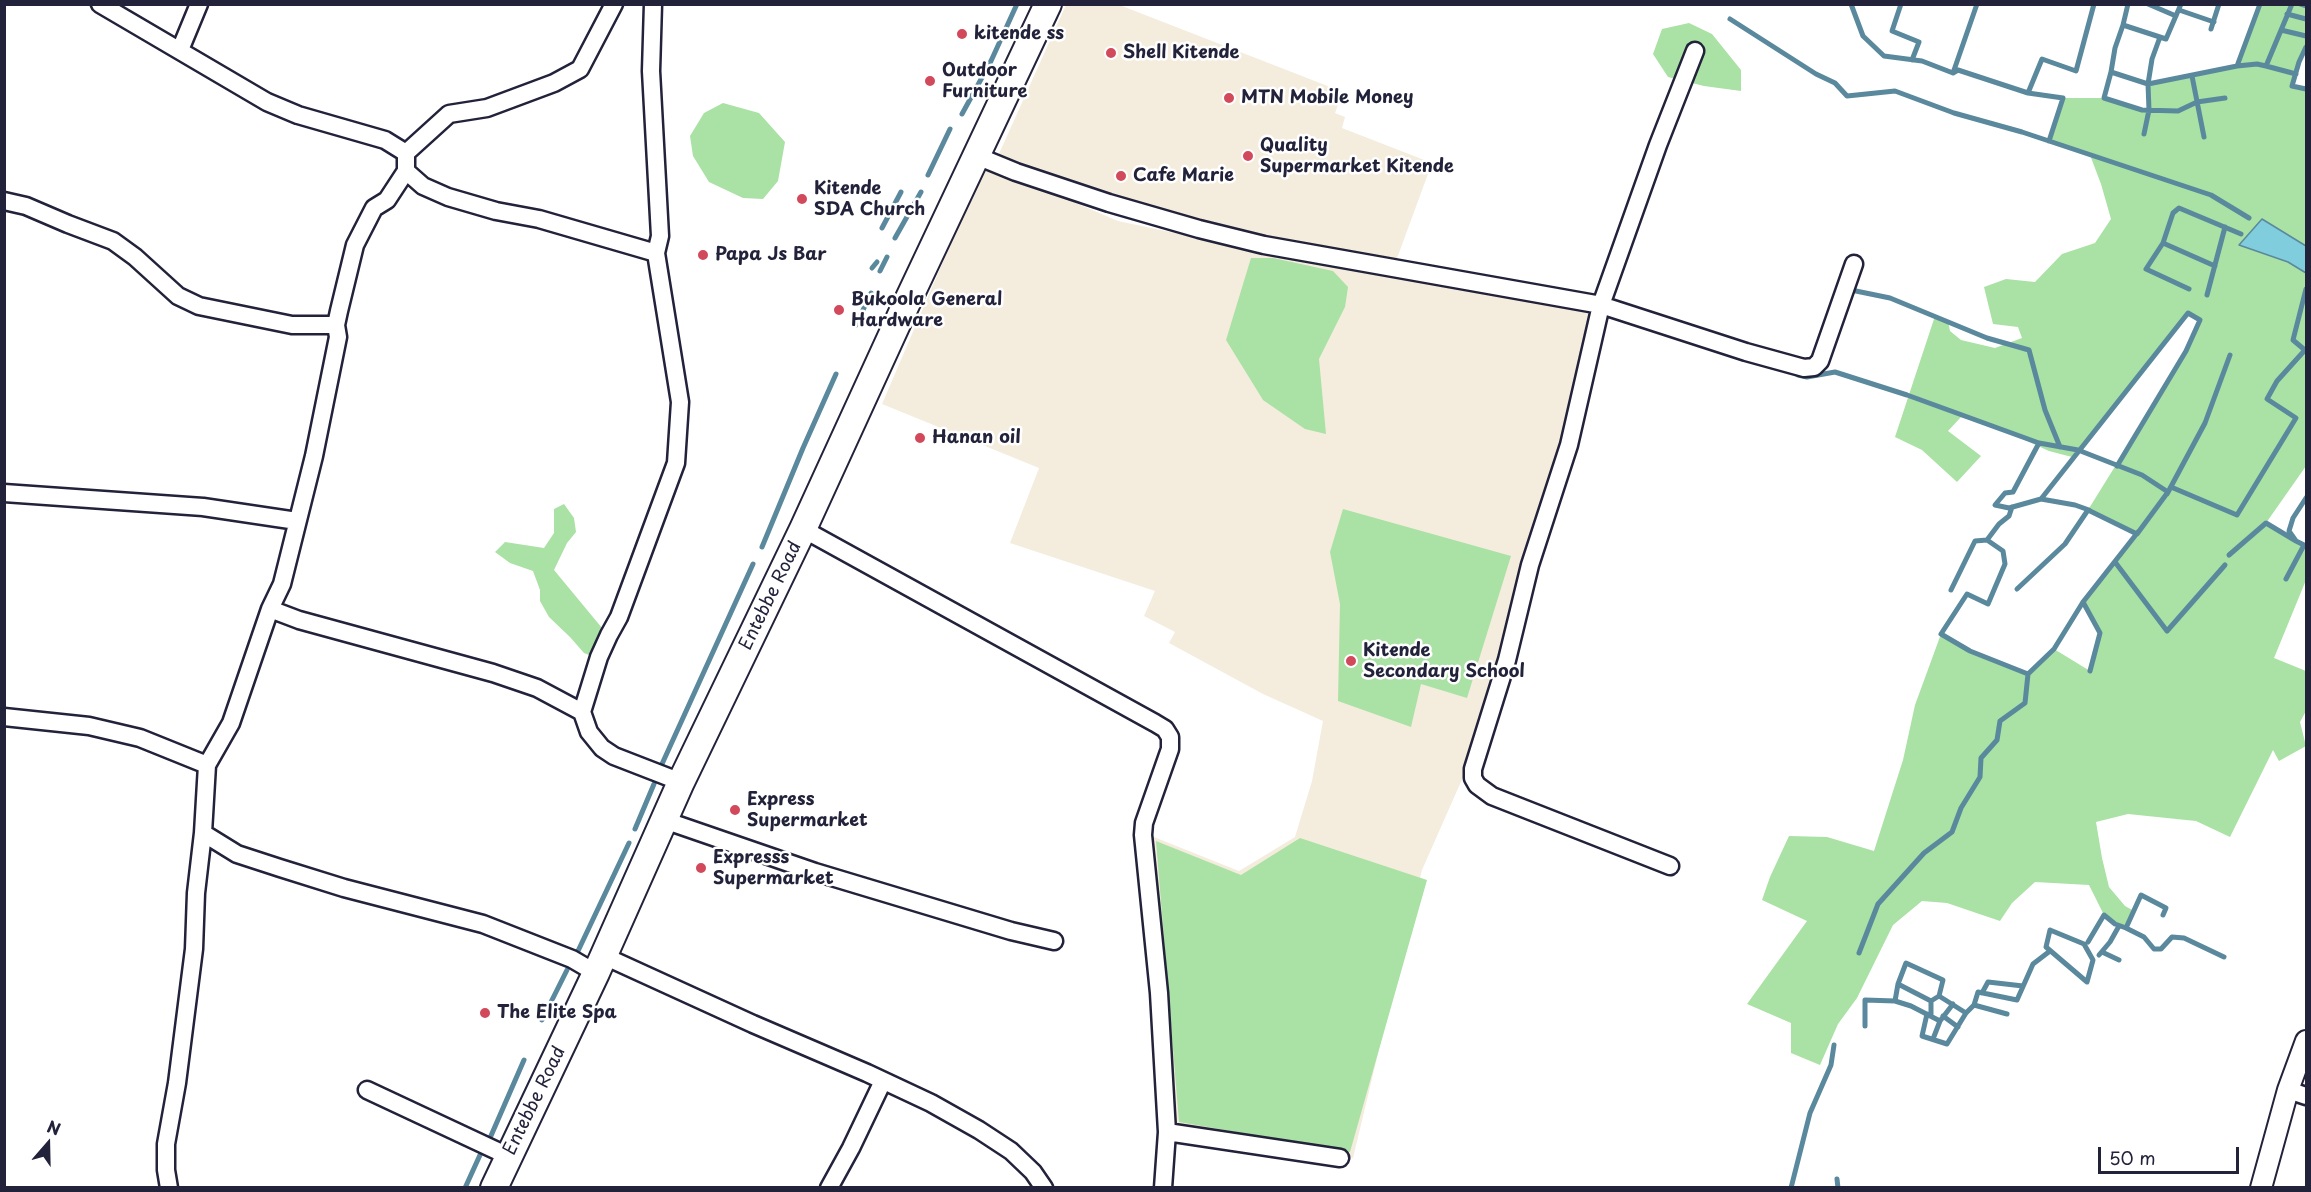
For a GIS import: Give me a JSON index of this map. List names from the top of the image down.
{
  "streets": {
    "main road": ["Entebbe Road"]
  },
  "places": [
    "kitende ss",
    "Shell Kitende",
    "Outdoor Furniture",
    "MTN Mobile Money",
    "Quality Supermarket Kitende",
    "Cafe Marie",
    "Kitende SDA Church",
    "Papa Js Bar",
    "Bukoola General Hardware",
    "Hanan oil",
    "Kitende Secondary School",
    "Express Supermarket",
    "Expresss Supermarket",
    "The Elite Spa"
  ],
  "scale_bar": "50 m",
  "north": "top"
}
